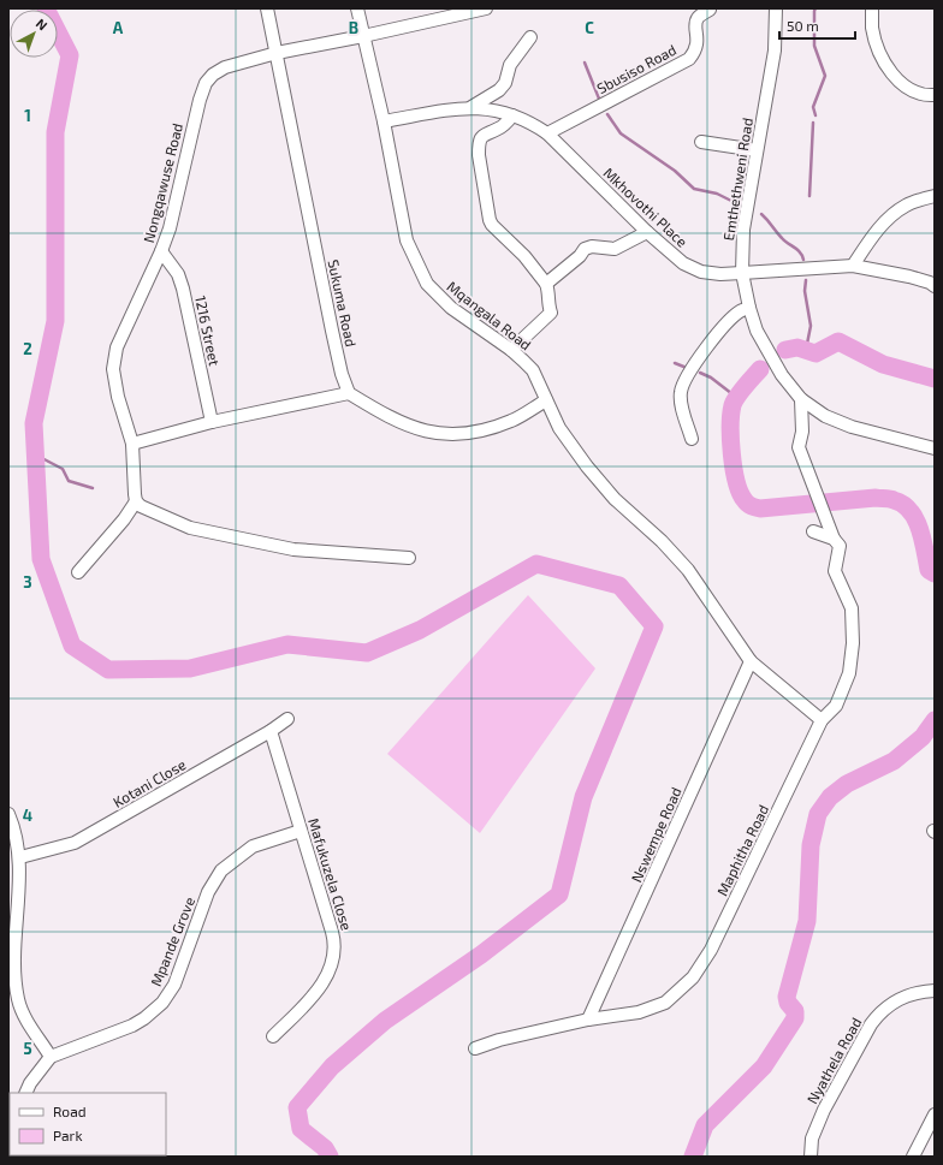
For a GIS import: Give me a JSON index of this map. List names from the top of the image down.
{
  "streets": {
    "street": [
      "Sbusiso Road",
      "Emthethweni Road",
      "Nongqawuse Road",
      "Mkhovothi Place",
      "Sukuma Road",
      "Mqangala Road",
      "1216 Street",
      "Kotani Close",
      "Nswempe Road",
      "Maphitha Road",
      "Mafukuzela Close",
      "Mpande Grove",
      "Nyathela Road"
    ]
  },
  "crossings": [
    ["Sbusiso Road", "Mkhovothi Place"],
    ["Emthethweni Road", "Mkhovothi Place"],
    ["Nongqawuse Road", "Sukuma Road"],
    ["Nongqawuse Road", "Mqangala Road"],
    ["Nongqawuse Road", "1216 Street"],
    ["Mkhovothi Place", "Mqangala Road"],
    ["Mqangala Road", "Nswempe Road"],
    ["Mqangala Road", "Maphitha Road"],
    ["Kotani Close", "Mafukuzela Close"],
    ["Nswempe Road", "Maphitha Road"],
    ["Mafukuzela Close", "Mpande Grove"]
  ],
  "legend": ["Road", "Park"],
  "scale_bar": "50 m",
  "north": "top right",
  "grid": {
    "columns": ["A", "B", "C"],
    "rows": [
      "1",
      "2",
      "3",
      "4",
      "5"
    ]
  }
}
